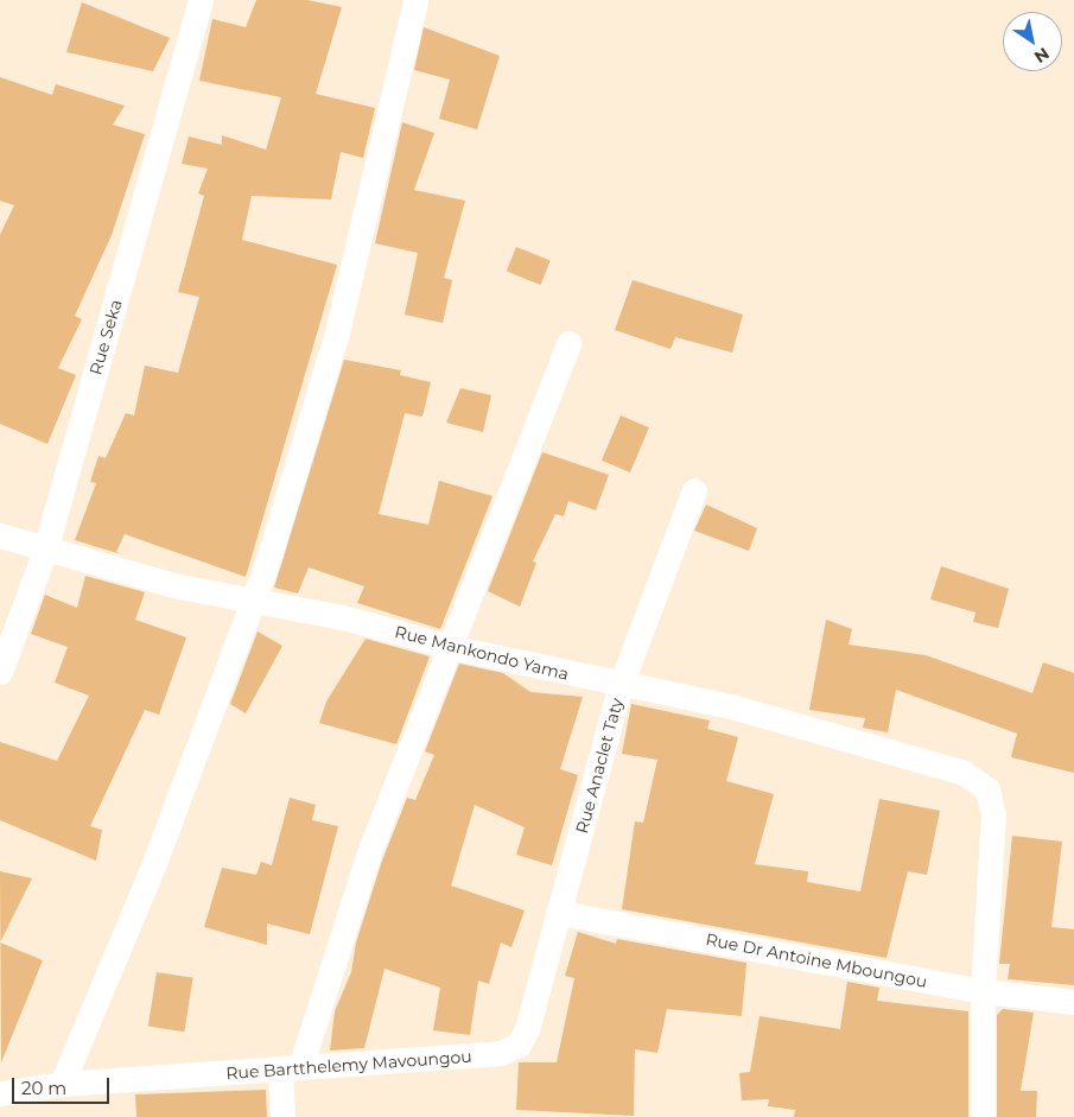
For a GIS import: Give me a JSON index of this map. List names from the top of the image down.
{
  "streets": {
    "street": [
      "Rue Seka",
      "Rue Mankondo Yama",
      "Rue Anaclet Taty",
      "Rue Dr Antoine Mboungou",
      "Rue Bartthelemy Mavoungou"
    ]
  },
  "crossings": [
    ["Rue Seka", "Rue Mankondo Yama"],
    ["Rue Mankondo Yama", "Rue Anaclet Taty"],
    ["Rue Mankondo Yama", "Rue Dr Antoine Mboungou"],
    ["Rue Anaclet Taty", "Rue Dr Antoine Mboungou"],
    ["Rue Anaclet Taty", "Rue Bartthelemy Mavoungou"]
  ],
  "scale_bar": "20 m",
  "north": "bottom right"
}
